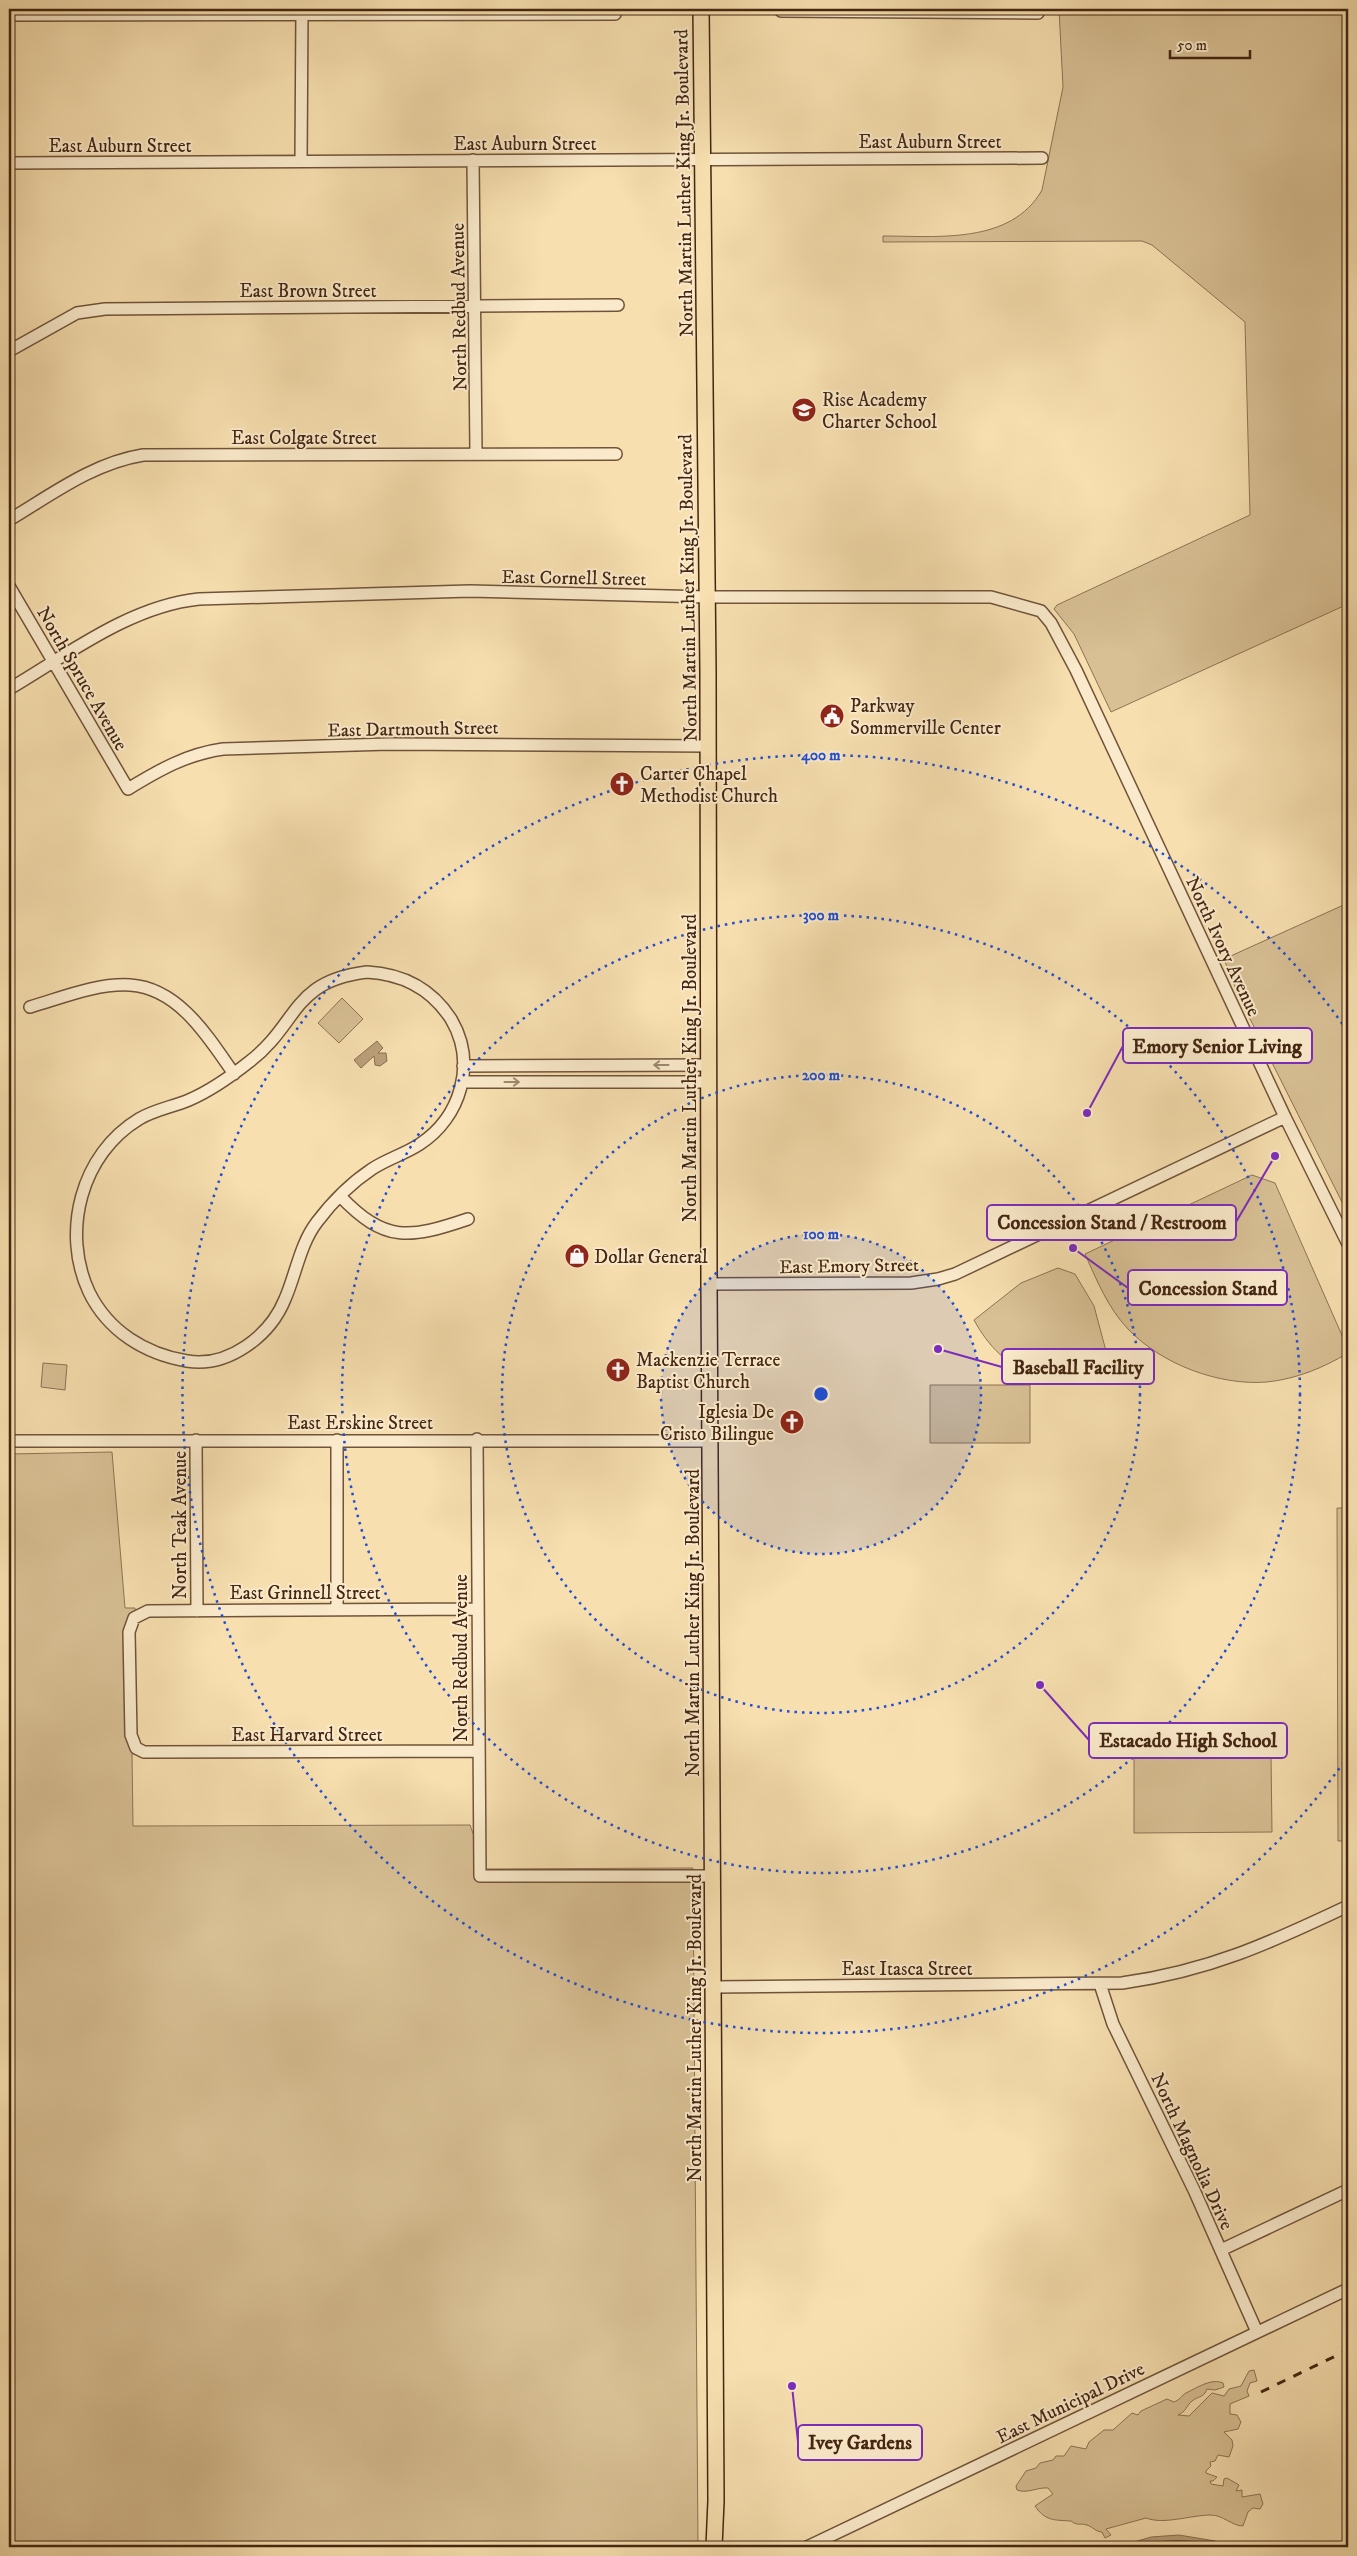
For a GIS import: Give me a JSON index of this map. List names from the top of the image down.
{
  "streets": {
    "main road": ["North Martin Luther King Jr. Boulevard"],
    "street": [
      "East Auburn Street",
      "East Brown Street",
      "North Redbud Avenue",
      "East Colgate Street",
      "East Cornell Street",
      "North Spruce Avenue",
      "East Dartmouth Street",
      "North Ivory Avenue",
      "East Emory Street",
      "East Erskine Street",
      "North Teak Avenue",
      "East Grinnell Street",
      "East Harvard Street",
      "East Itasca Street",
      "North Magnolia Drive",
      "East Municipal Drive"
    ]
  },
  "crossings": [
    ["East Auburn Street", "North Martin Luther King Jr. Boulevard"],
    ["East Auburn Street", "North Redbud Avenue"],
    ["North Martin Luther King Jr. Boulevard", "North Redbud Avenue"],
    ["North Martin Luther King Jr. Boulevard", "East Cornell Street"],
    ["North Martin Luther King Jr. Boulevard", "East Dartmouth Street"],
    ["North Martin Luther King Jr. Boulevard", "East Emory Street"],
    ["North Martin Luther King Jr. Boulevard", "East Erskine Street"],
    ["North Martin Luther King Jr. Boulevard", "East Itasca Street"],
    ["East Brown Street", "North Redbud Avenue"],
    ["North Redbud Avenue", "East Colgate Street"],
    ["North Redbud Avenue", "East Erskine Street"],
    ["North Redbud Avenue", "East Grinnell Street"],
    ["North Redbud Avenue", "East Harvard Street"],
    ["East Cornell Street", "North Spruce Avenue"],
    ["East Cornell Street", "North Ivory Avenue"],
    ["North Spruce Avenue", "East Dartmouth Street"],
    ["North Ivory Avenue", "East Emory Street"],
    ["East Erskine Street", "North Teak Avenue"],
    ["North Teak Avenue", "East Grinnell Street"],
    ["East Grinnell Street", "East Harvard Street"],
    ["East Itasca Street", "North Magnolia Drive"],
    ["North Magnolia Drive", "East Municipal Drive"]
  ],
  "places": {
    "school or university": ["Rise Academy Charter School"],
    "public building": ["Parkway Sommerville Center"],
    "church": ["Carter Chapel Methodist Church", "Mackenzie Terrace Baptist Church", "Iglesia De Cristo Bilingue"],
    "other": [
      "Emory Senior Living",
      "Concession Stand / Restroom",
      "Concession Stand",
      "Baseball Facility",
      "Estacado High School",
      "Ivey Gardens"
    ],
    "shop": ["Dollar General"]
  },
  "scale_bar": "50 m",
  "rings": [
    "400 m",
    "300 m",
    "200 m",
    "100 m"
  ]
}
